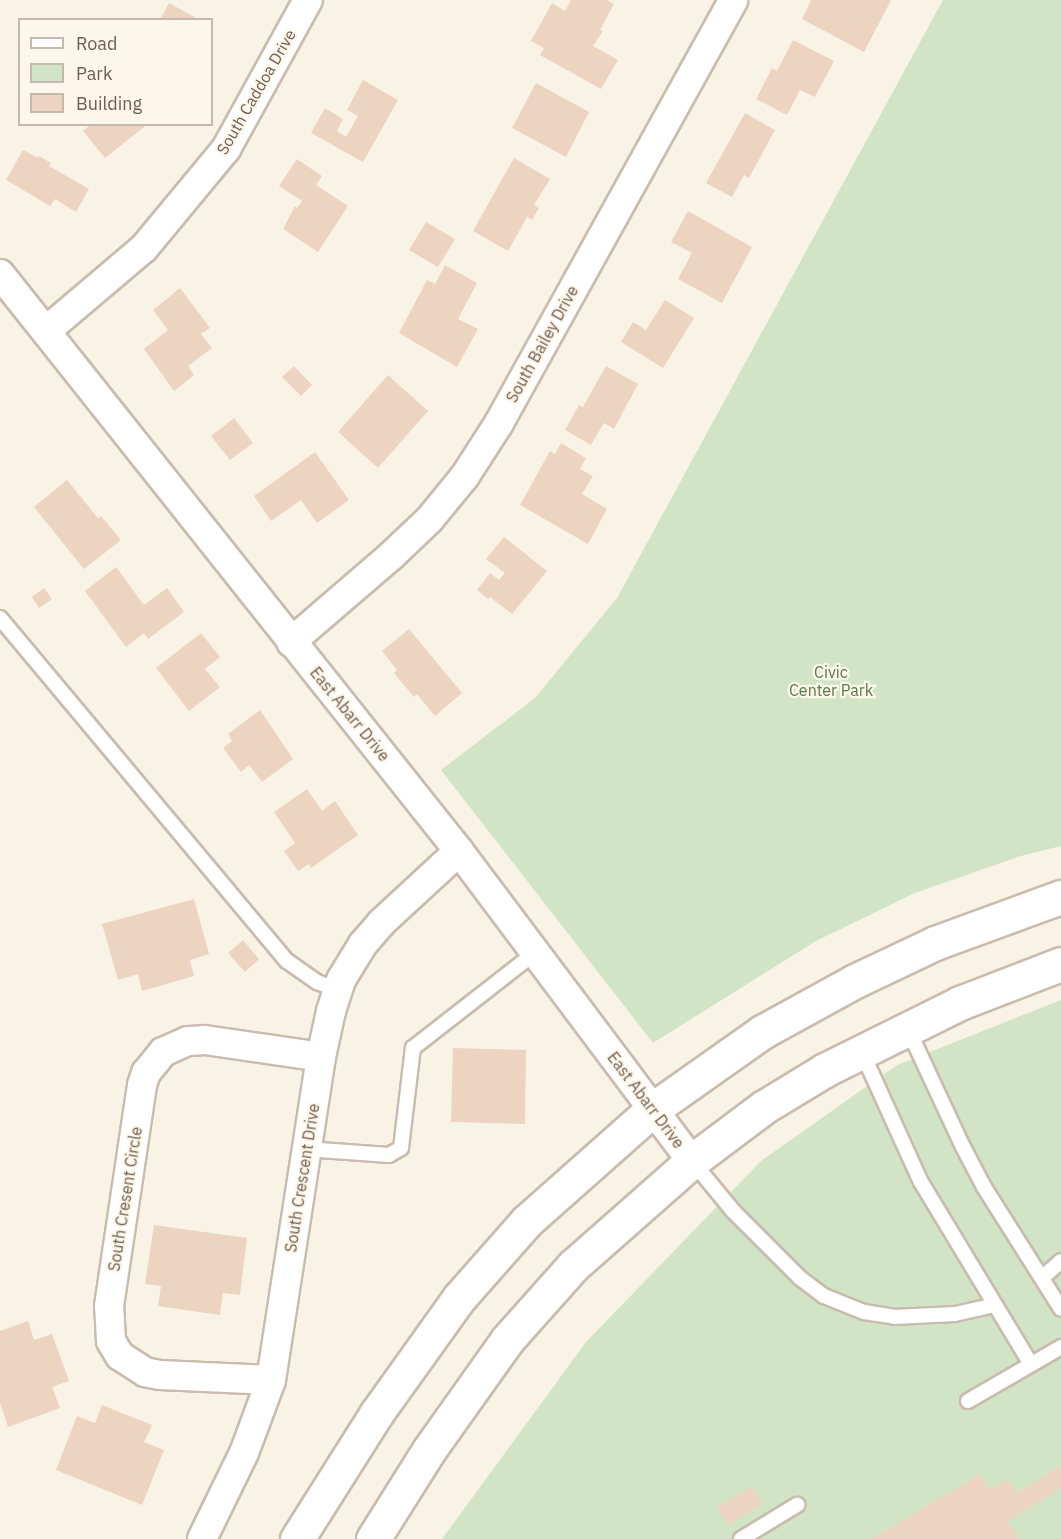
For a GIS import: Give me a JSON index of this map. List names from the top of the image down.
{
  "streets": {
    "street": [
      "South Caddoa Drive",
      "South Bailey Drive",
      "East Abarr Drive",
      "South Crescent Drive",
      "South Cresent Circle"
    ]
  },
  "crossings": [
    ["South Caddoa Drive", "East Abarr Drive"],
    ["South Bailey Drive", "East Abarr Drive"],
    ["East Abarr Drive", "South Crescent Drive"],
    ["South Crescent Drive", "South Cresent Circle"]
  ],
  "parks": ["Civic Center Park"],
  "legend": ["Road", "Park", "Building"]
}
